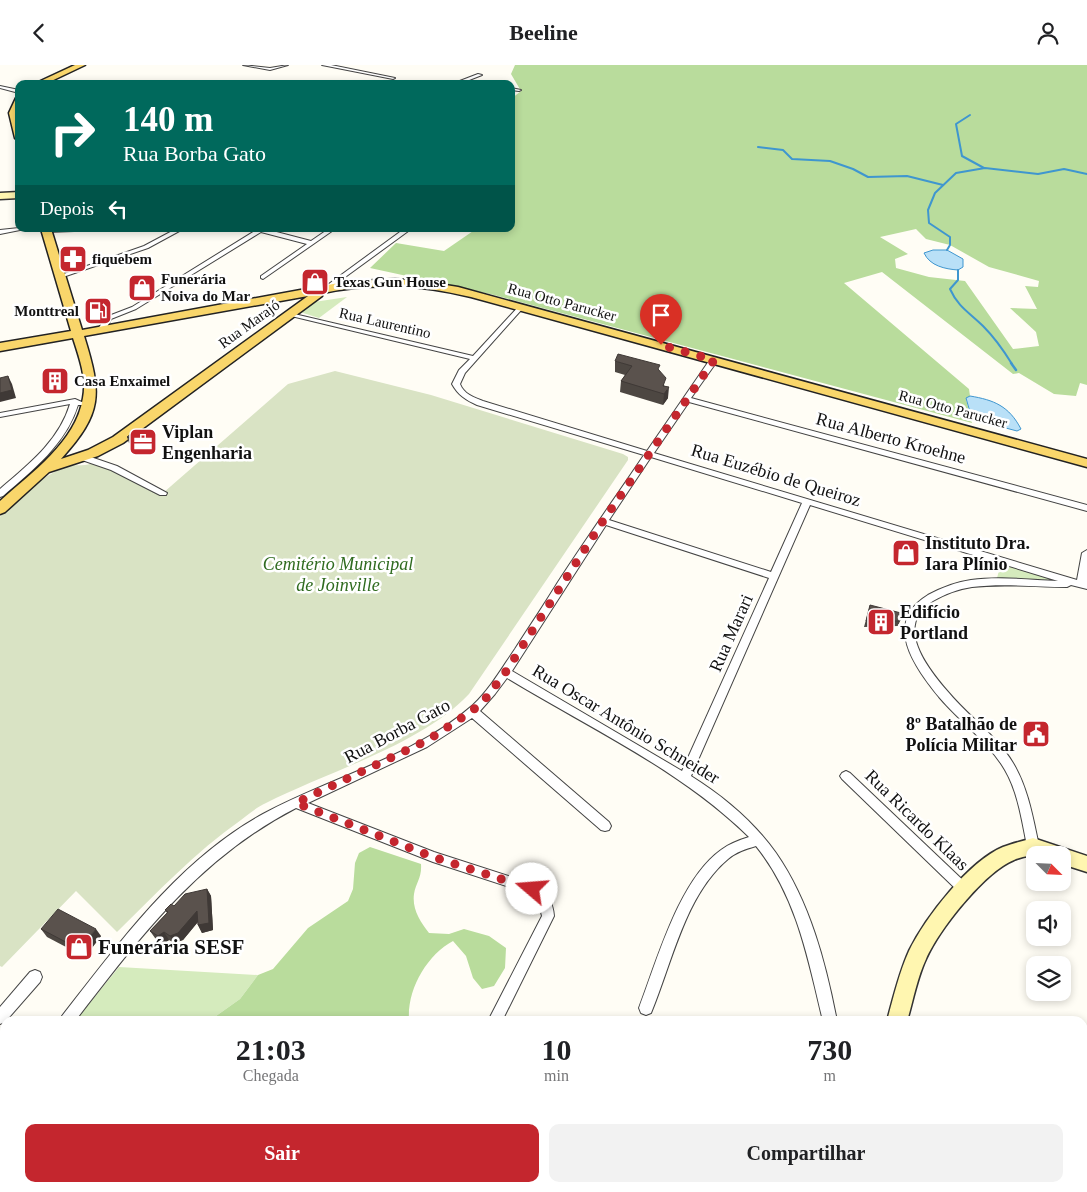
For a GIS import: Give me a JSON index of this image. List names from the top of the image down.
{
  "streets": {
    "main road": ["Rua Otto Parucker", "Rua Marajó"],
    "street": [
      "Rua Laurentino",
      "Rua Alberto Kroehne",
      "Rua Euzébio de Queiroz",
      "Rua Marari",
      "Rua Oscar Antônio Schneider",
      "Rua Borba Gato",
      "Rua Ricardo Klaas"
    ]
  },
  "crossings": [
    ["Rua Otto Parucker", "Rua Marajó"],
    ["Rua Otto Parucker", "Rua Borba Gato"],
    ["Rua Laurentino", "Rua Marajó"],
    ["Rua Laurentino", "Rua Euzébio de Queiroz"],
    ["Rua Alberto Kroehne", "Rua Borba Gato"],
    ["Rua Euzébio de Queiroz", "Rua Marari"],
    ["Rua Euzébio de Queiroz", "Rua Borba Gato"],
    ["Rua Marari", "Rua Oscar Antônio Schneider"],
    ["Rua Oscar Antônio Schneider", "Rua Borba Gato"]
  ],
  "parks": ["Cemitério Municipal de Joinville"],
  "places": {
    "pharmacy": ["fiquebem"],
    "shop": [
      "Texas Gun House",
      "Funerária Noiva do Mar",
      "Instituto Dra. Iara Plínio",
      "Funerária SESF"
    ],
    "fuel station": ["Monttreal"],
    "building": ["Casa Enxaimel", "Edifício Portland"],
    "office": ["Viplan Engenharia"],
    "public building": ["8º Batalhão de Polícia Militar"]
  },
  "north": "bottom right",
  "page": {
    "header": "Beeline",
    "turn": ["140 m", "Rua Borba Gato"],
    "then": "Depois",
    "eta": [
      "21:03",
      "Chegada",
      "10",
      "min",
      "730",
      "m"
    ],
    "buttons": ["Sair", "Compartilhar"]
  }
}
